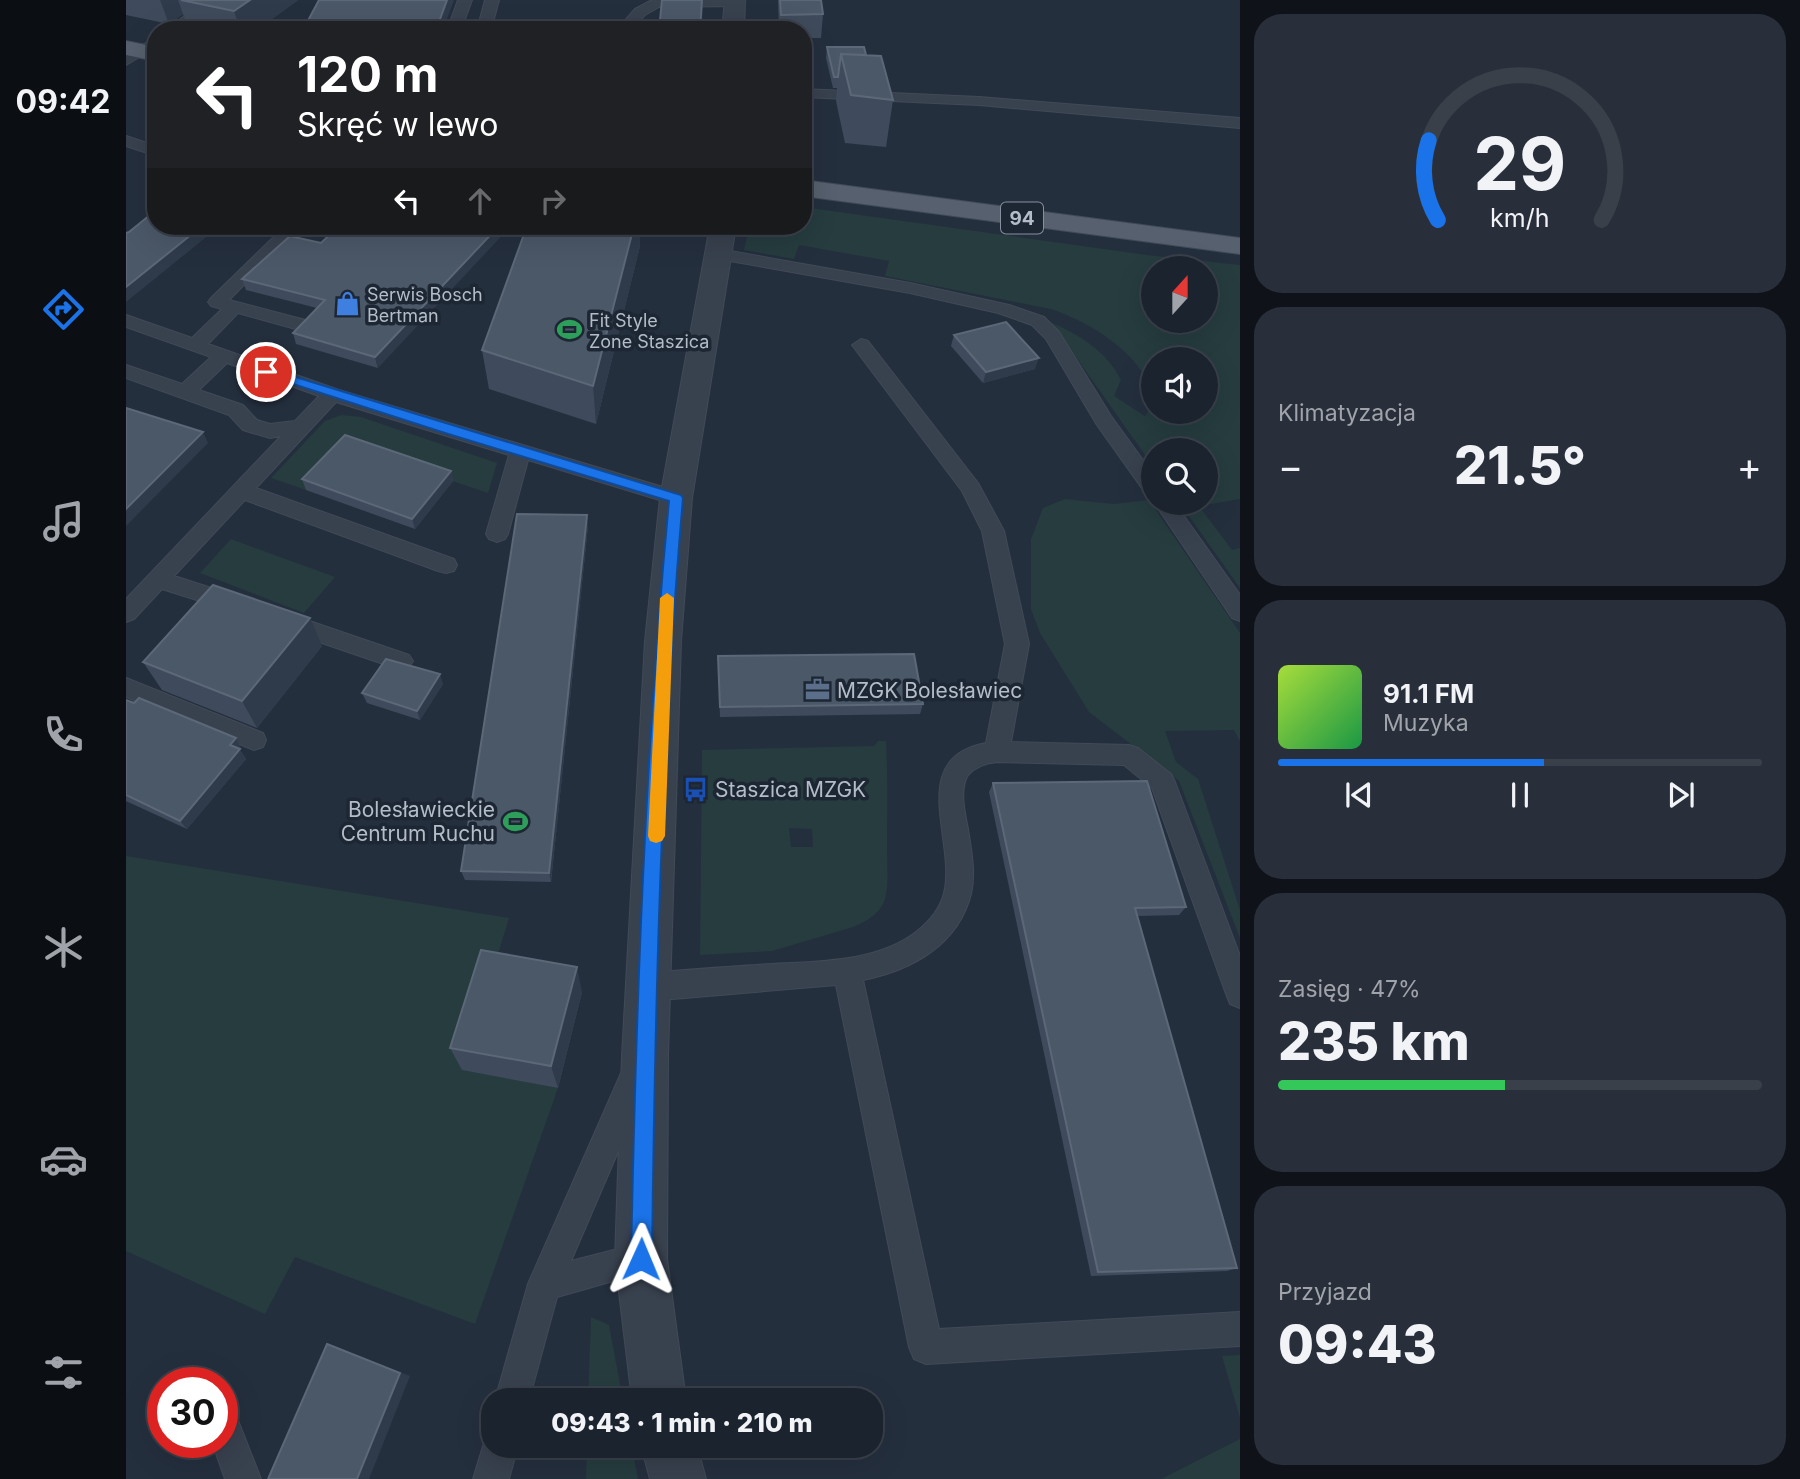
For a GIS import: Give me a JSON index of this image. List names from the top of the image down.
{
  "streets": {
    "main road": ["94"]
  },
  "places": {
    "shop": ["Serwis Bosch Bertman"],
    "sports": ["Fit Style Zone Staszica", "Bolesławieckie Centrum Ruchu"],
    "office": ["MZGK Bolesławiec"],
    "bus stop": ["Staszica MZGK"]
  },
  "north": "top",
  "page": {
    "tabs": "09:42",
    "turn": ["120 m", "Skręć w lewo"],
    "tile": [
      "Klimatyzacja",
      ["Zasięg · 47%", "235 km"],
      ["Przyjazd", "09:43"]
    ],
    "heat": ["−", "21.5°", "+"],
    "song": ["91.1 FM", "Muzyka"],
    "limit": "30",
    "trip": "09:43 · 1 min · 210 m",
    "gauge": ["29", "km/h"]
  }
}
